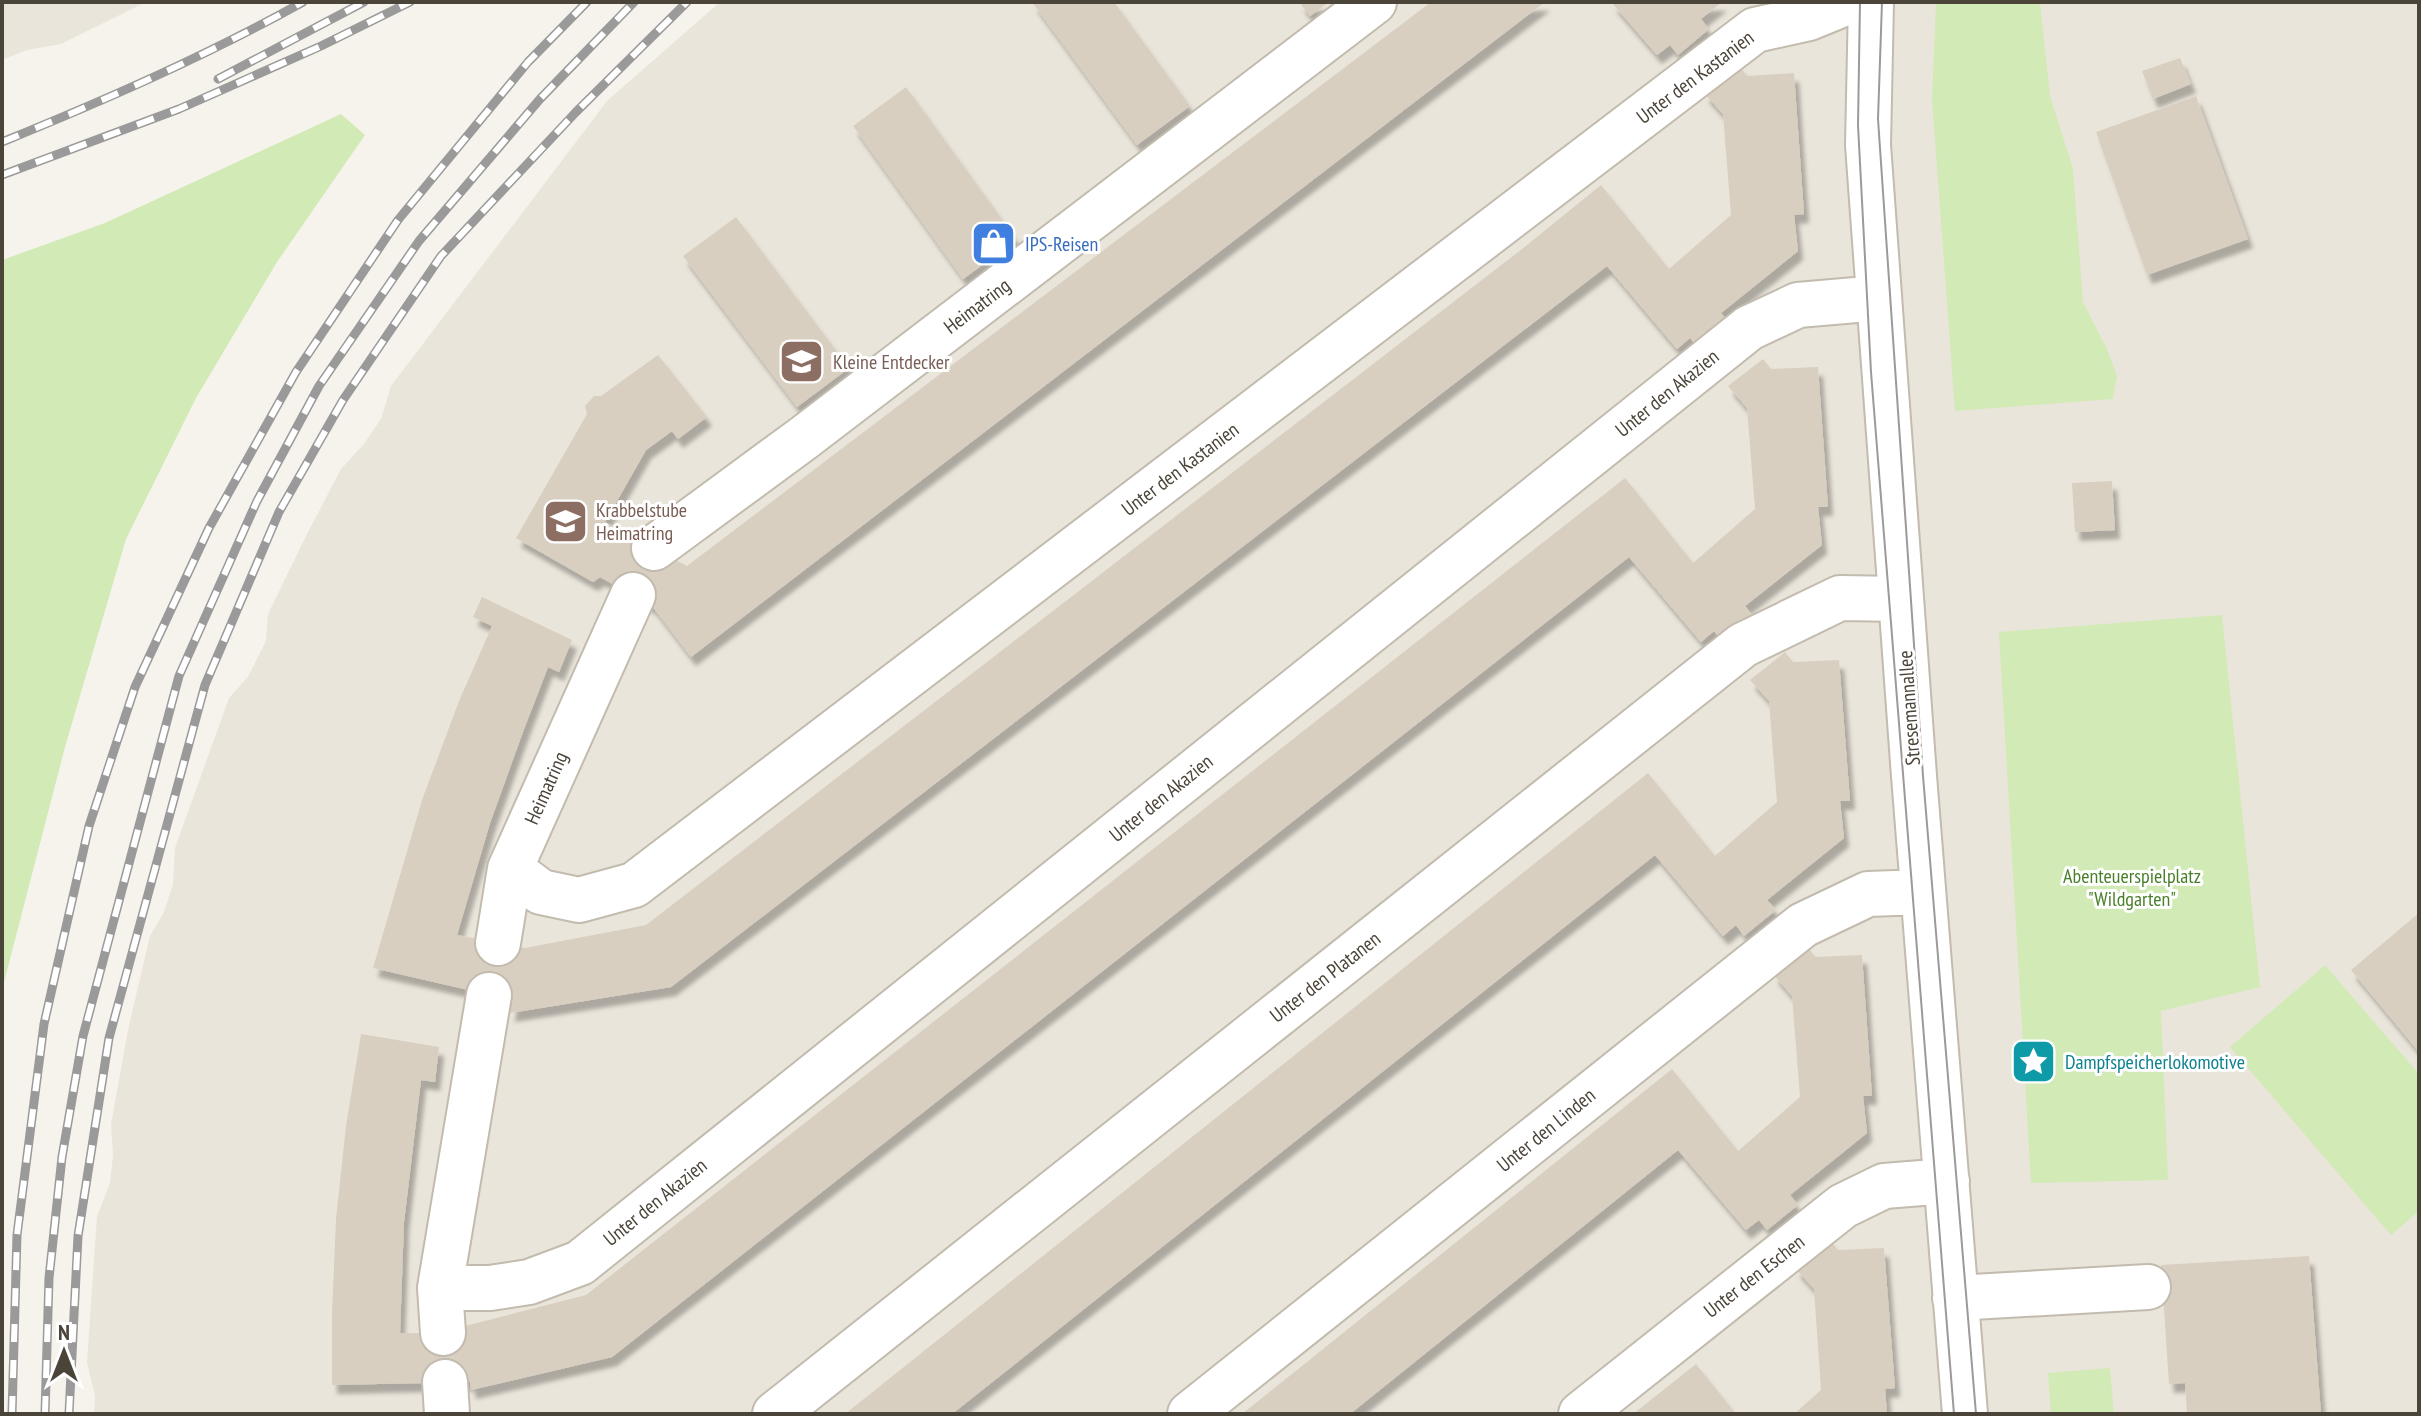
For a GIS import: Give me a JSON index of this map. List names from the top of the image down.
{
  "streets": {
    "street": [
      "Unter den Kastanien",
      "Heimatring",
      "Unter den Akazien",
      "Stresemannallee",
      "Unter den Platanen",
      "Unter den Linden",
      "Unter den Eschen"
    ]
  },
  "crossings": [
    ["Unter den Kastanien", "Heimatring"],
    ["Unter den Akazien", "Stresemannallee"],
    ["Stresemannallee", "Unter den Platanen"],
    ["Stresemannallee", "Unter den Linden"],
    ["Stresemannallee", "Unter den Eschen"]
  ],
  "parks": ["Abenteuerspielplatz \"Wildgarten\""],
  "places": {
    "shop": ["IPS-Reisen"],
    "school or university": ["Kleine Entdecker", "Krabbelstube Heimatring"],
    "place": ["Dampfspeicherlokomotive"]
  },
  "north": "top"
}
